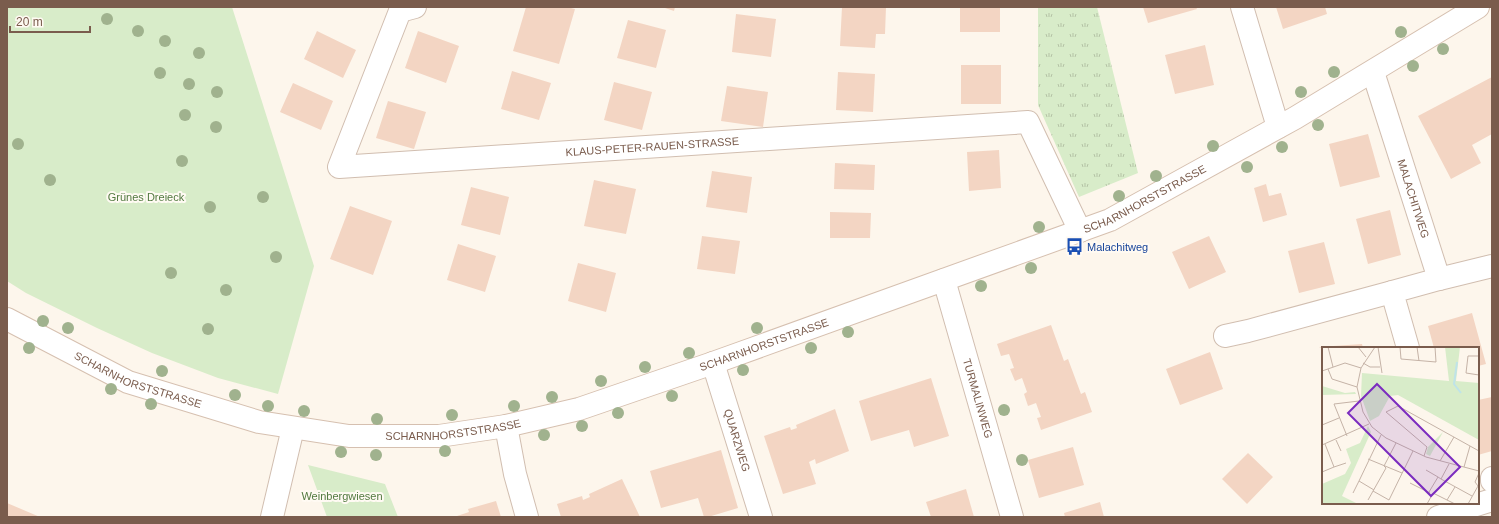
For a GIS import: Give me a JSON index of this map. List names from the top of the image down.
{
  "streets": {
    "street": [
      "KLAUS-PETER-RAUEN-STRASSE",
      "SCHARNHORSTSTRASSE",
      "MALACHITWEG",
      "TURMALINWEG",
      "QUARZWEG"
    ]
  },
  "crossings": [
    ["KLAUS-PETER-RAUEN-STRASSE", "SCHARNHORSTSTRASSE"],
    ["SCHARNHORSTSTRASSE", "MALACHITWEG"],
    ["SCHARNHORSTSTRASSE", "TURMALINWEG"],
    ["SCHARNHORSTSTRASSE", "QUARZWEG"]
  ],
  "parks": ["Grünes Dreieck", "Weinbergwiesen"],
  "places": {
    "bus stop": ["Malachitweg"]
  },
  "scale_bar": "20 m"
}
